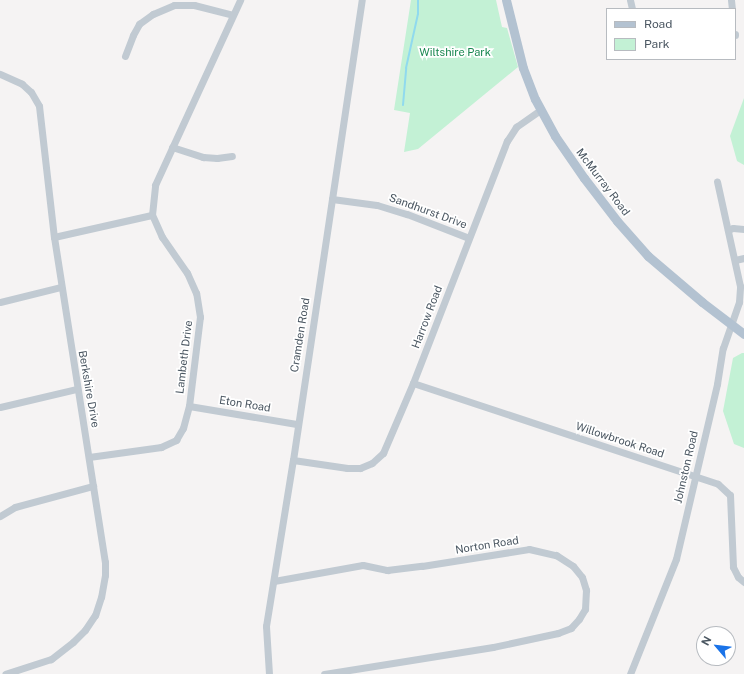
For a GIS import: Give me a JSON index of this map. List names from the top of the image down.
{
  "streets": {
    "main road": ["McMurray Road"],
    "street": [
      "Sandhurst Drive",
      "Harrow Road",
      "Cramden Road",
      "Lambeth Drive",
      "Berkshire Drive",
      "Eton Road",
      "Willowbrook Road",
      "Johnston Road",
      "Norton Road"
    ]
  },
  "crossings": [
    ["McMurray Road", "Harrow Road"],
    ["McMurray Road", "Johnston Road"],
    ["Sandhurst Drive", "Harrow Road"],
    ["Sandhurst Drive", "Cramden Road"],
    ["Harrow Road", "Cramden Road"],
    ["Harrow Road", "Willowbrook Road"],
    ["Cramden Road", "Eton Road"],
    ["Cramden Road", "Norton Road"],
    ["Lambeth Drive", "Berkshire Drive"],
    ["Lambeth Drive", "Eton Road"],
    ["Willowbrook Road", "Johnston Road"]
  ],
  "parks": ["Wiltshire Park"],
  "legend": ["Road", "Park"],
  "north": "top left"
}
